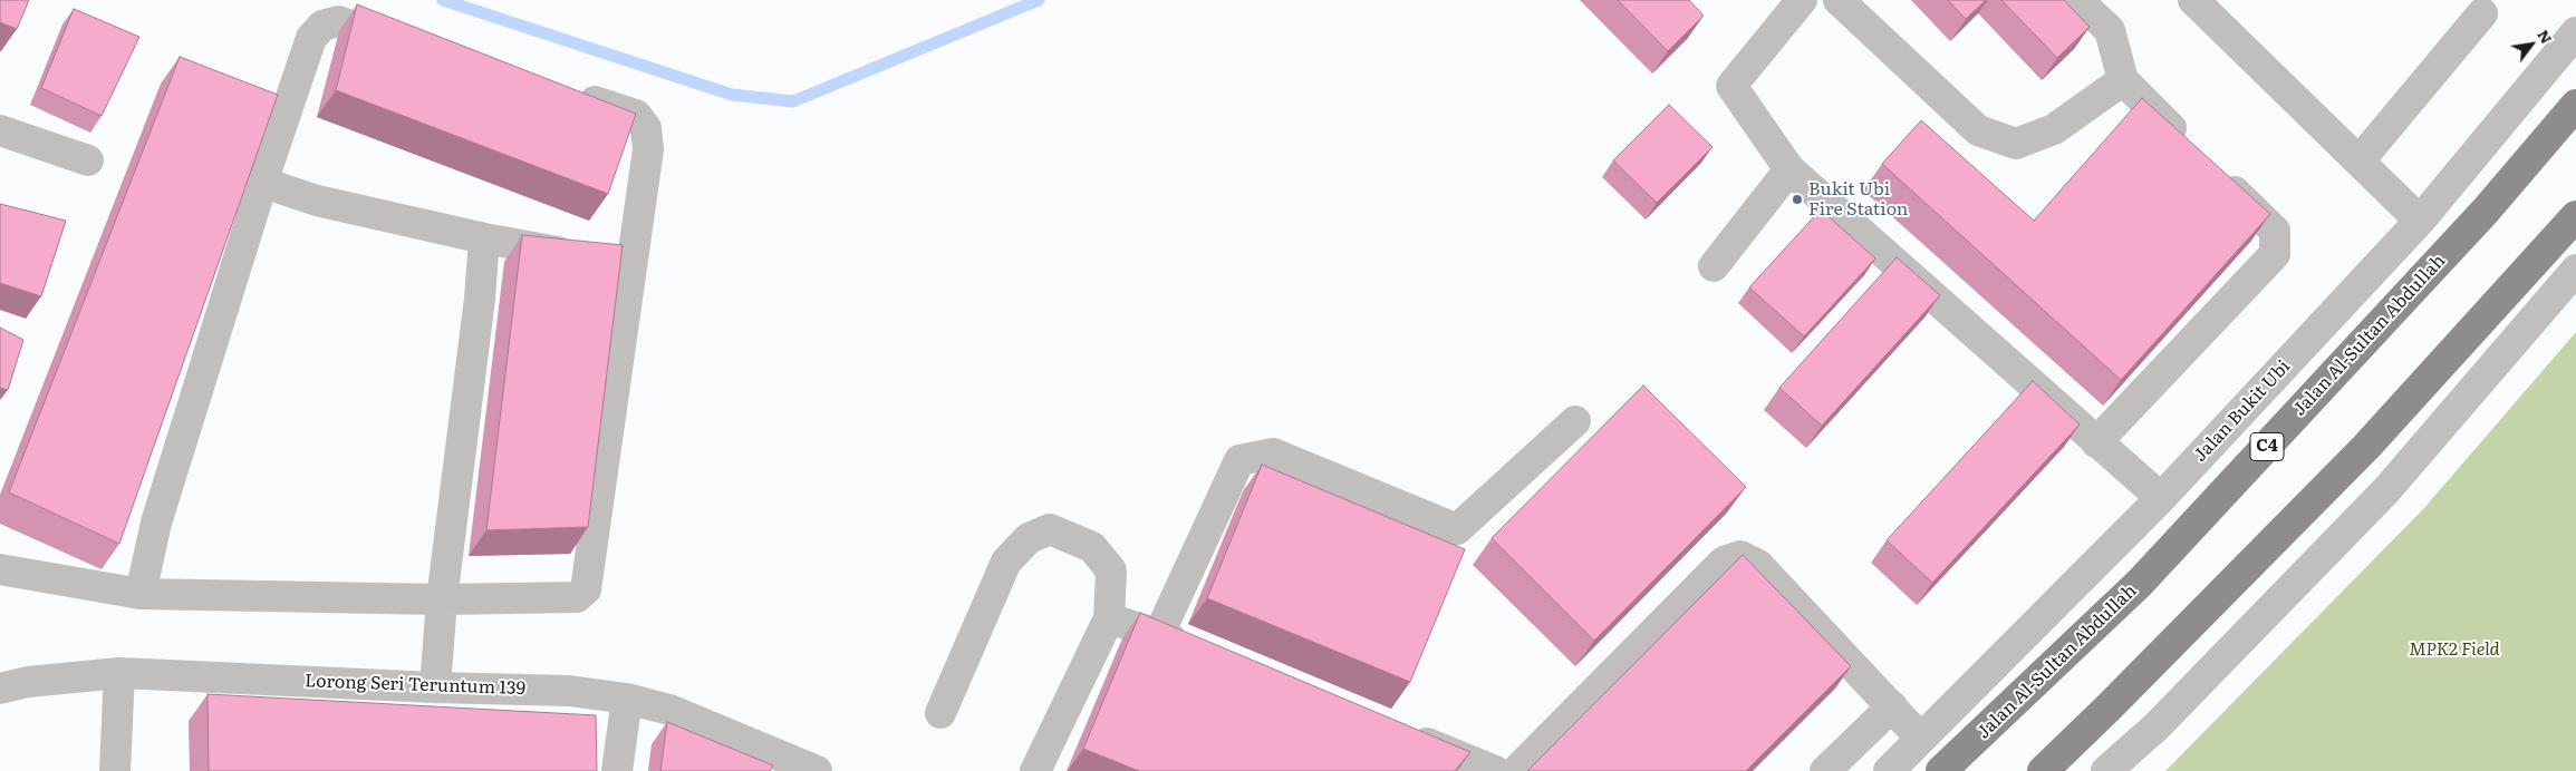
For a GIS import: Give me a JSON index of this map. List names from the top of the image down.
{
  "streets": {
    "main road": ["Jalan Al-Sultan Abdullah", "C4"],
    "street": ["Jalan Bukit Ubi", "Lorong Seri Teruntum 139"]
  },
  "parks": ["MPK2 Field"],
  "places": ["Bukit Ubi Fire Station"],
  "north": "top right"
}
